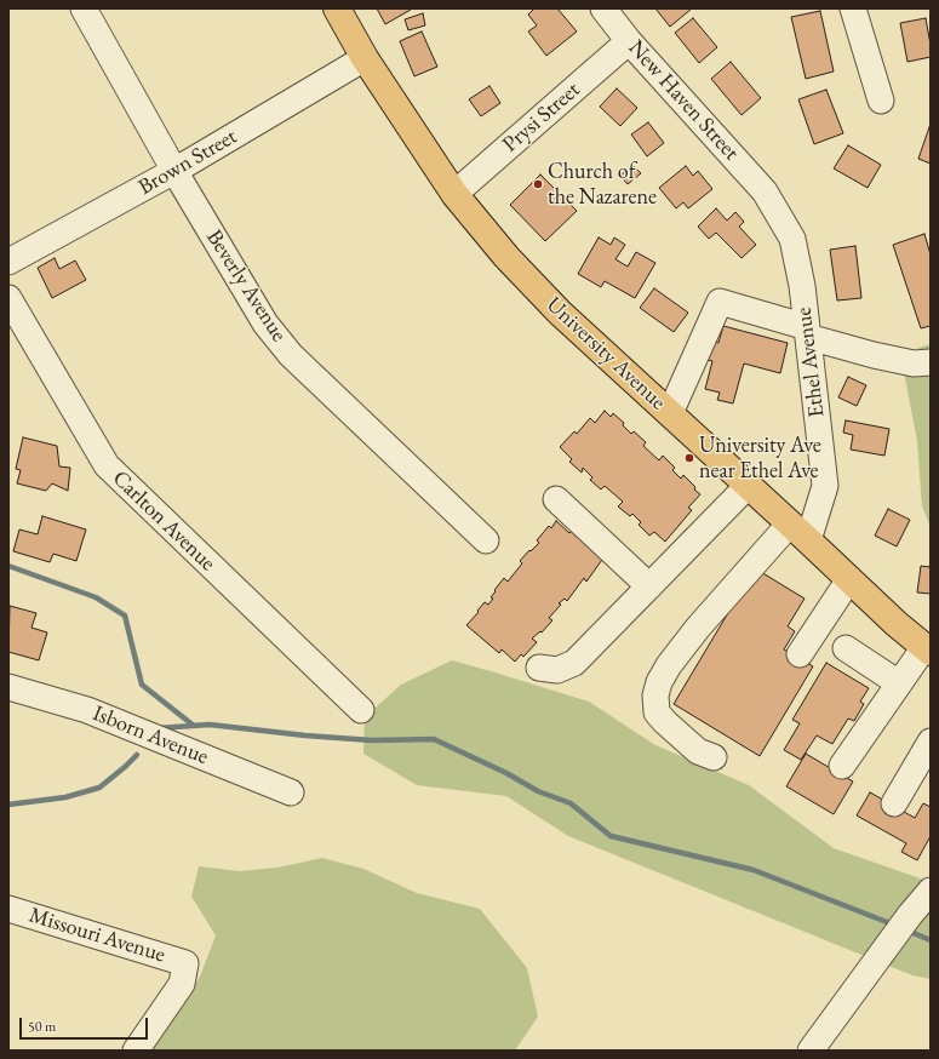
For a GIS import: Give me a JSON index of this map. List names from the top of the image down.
{
  "streets": {
    "main road": ["University Avenue"],
    "street": [
      "New Haven Street",
      "Prysi Street",
      "Brown Street",
      "Beverly Avenue",
      "Ethel Avenue",
      "Carlton Avenue",
      "Isborn Avenue",
      "Missouri Avenue"
    ]
  },
  "crossings": [
    ["New Haven Street", "Prysi Street"],
    ["New Haven Street", "Ethel Avenue"],
    ["Prysi Street", "University Avenue"],
    ["Brown Street", "Beverly Avenue"],
    ["Brown Street", "University Avenue"],
    ["University Avenue", "Ethel Avenue"]
  ],
  "places": ["Church of the Nazarene", "University Ave near Ethel Ave"],
  "scale_bar": "50 m"
}
